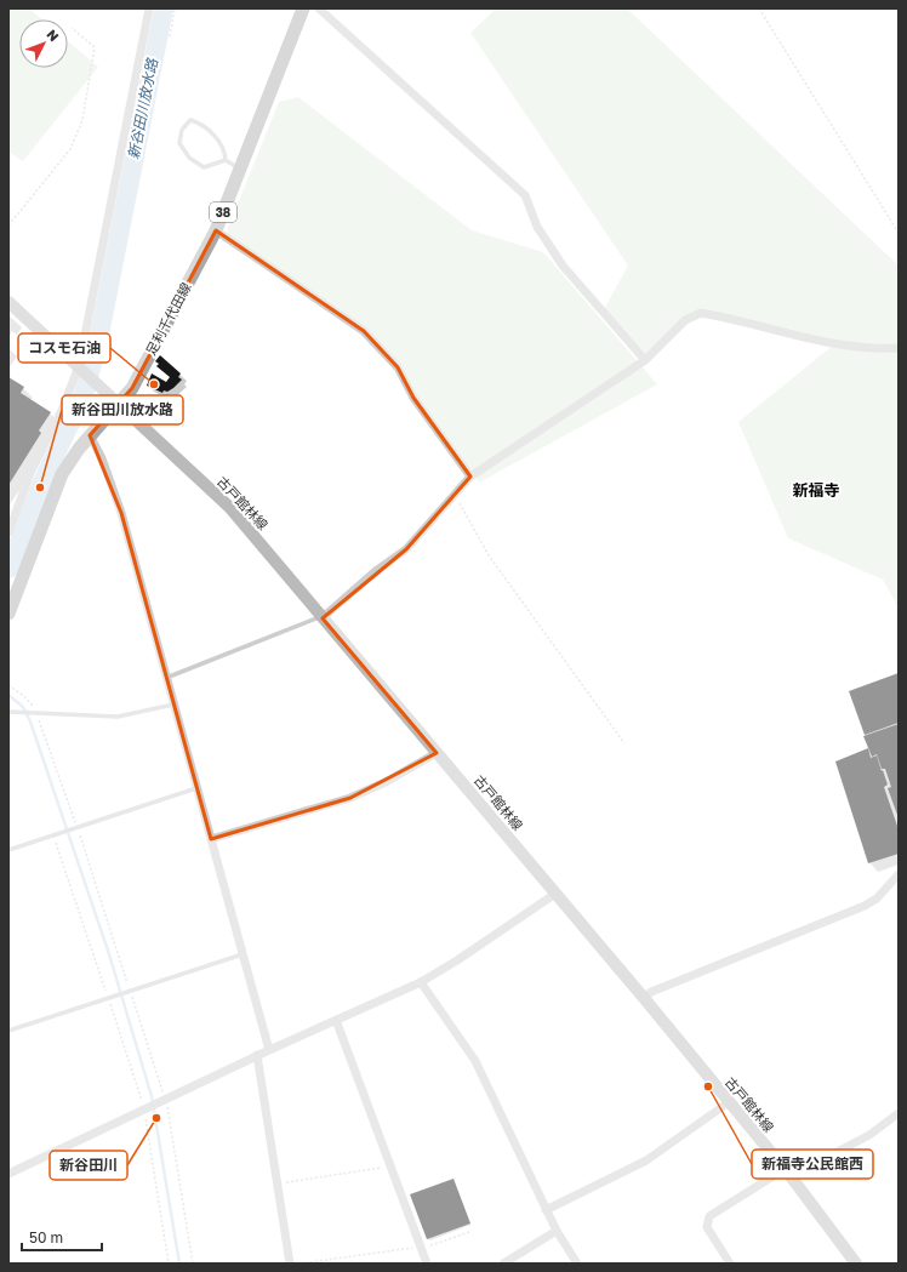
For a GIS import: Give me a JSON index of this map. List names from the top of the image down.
{
  "streets": {
    "main road": ["38", "足利千代田線", "古戸館林線"]
  },
  "crossings": [
    ["足利千代田線", "古戸館林線"]
  ],
  "districts": ["新福寺"],
  "water": ["新谷田川放水路"],
  "places": [
    "コスモ石油",
    "新谷田川放水路",
    "新福寺公民館西",
    "新谷田川"
  ],
  "scale_bar": "50 m",
  "north": "top right"
}
